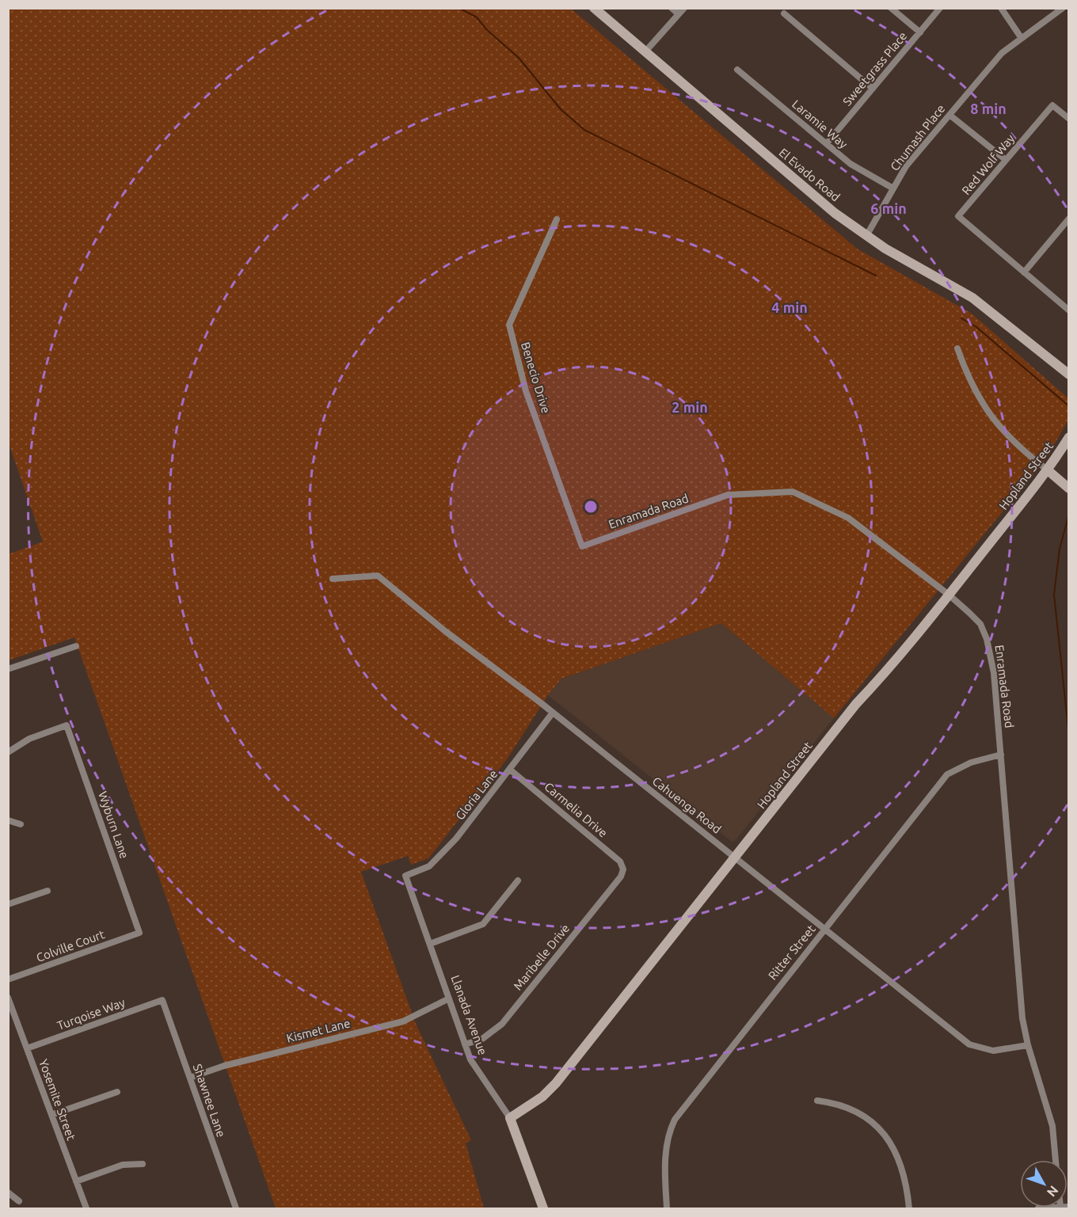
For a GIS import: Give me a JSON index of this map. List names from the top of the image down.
{
  "streets": {
    "street": [
      "Sweetgrass Place",
      "Laramie Way",
      "Chumash Place",
      "Red Wolf Way",
      "El Evado Road",
      "Benecio Drive",
      "Hopland Street",
      "Enramada Road",
      "Gloria Lane",
      "Cahuenga Road",
      "Carmelia Drive",
      "Wyburn Lane",
      "Colville Court",
      "Ritter Street",
      "Maribelle Drive",
      "Turqoise Way",
      "Llanada Avenue",
      "Kismet Lane",
      "Yosemite Street",
      "Shawnee Lane"
    ]
  },
  "crossings": [
    ["Sweetgrass Place", "Laramie Way"],
    ["Laramie Way", "Chumash Place"],
    ["Chumash Place", "El Evado Road"],
    ["Benecio Drive", "Enramada Road"],
    ["Hopland Street", "Enramada Road"],
    ["Hopland Street", "Cahuenga Road"],
    ["Hopland Street", "Llanada Avenue"],
    ["Enramada Road", "Cahuenga Road"],
    ["Enramada Road", "Ritter Street"],
    ["Gloria Lane", "Cahuenga Road"],
    ["Gloria Lane", "Carmelia Drive"],
    ["Gloria Lane", "Llanada Avenue"],
    ["Cahuenga Road", "Ritter Street"],
    ["Carmelia Drive", "Maribelle Drive"],
    ["Wyburn Lane", "Colville Court"],
    ["Maribelle Drive", "Llanada Avenue"],
    ["Turqoise Way", "Yosemite Street"],
    ["Turqoise Way", "Shawnee Lane"],
    ["Llanada Avenue", "Kismet Lane"],
    ["Kismet Lane", "Shawnee Lane"]
  ],
  "north": "bottom right",
  "rings": [
    "8 min",
    "6 min",
    "4 min",
    "2 min"
  ]
}
